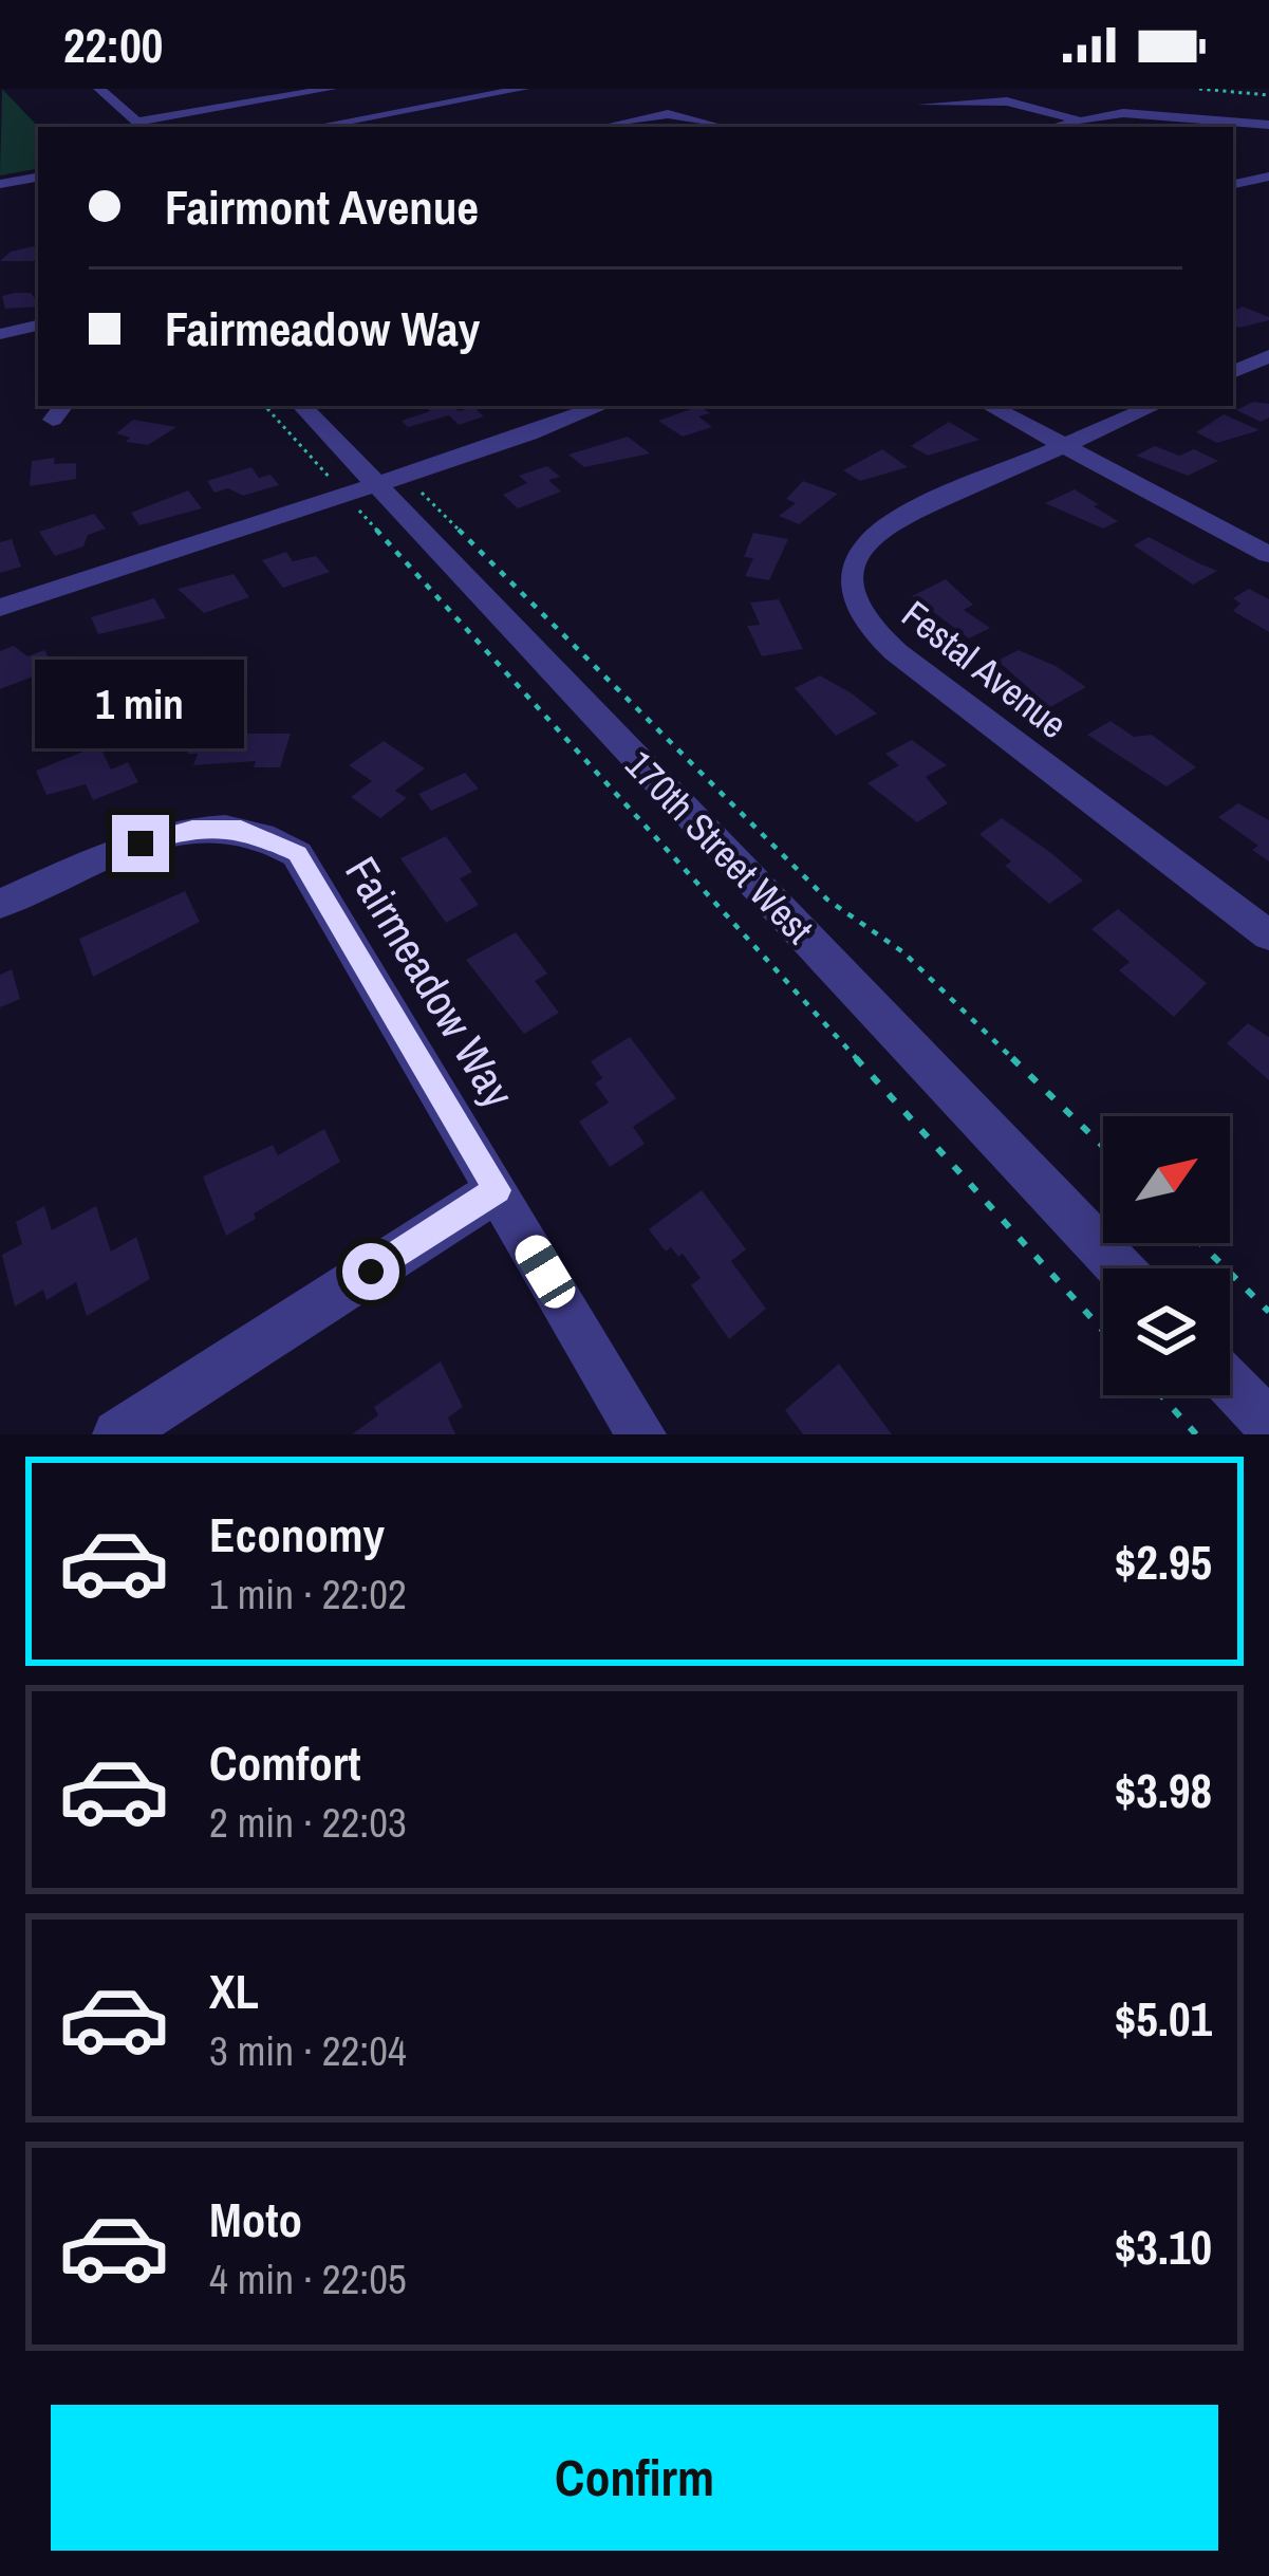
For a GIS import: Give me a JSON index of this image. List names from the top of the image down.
{
  "streets": {
    "street": ["Festal Avenue", "170th Street West", "Fairmeadow Way"]
  },
  "north": "top right",
  "page": {
    "status": "22:00",
    "banner": ["Fairmont Avenue", "Fairmeadow Way"],
    "bubble": "1 min",
    "list": [
      {
        "name": "Economy",
        "note": "1 min · 22:02",
        "value": "$2.95"
      },
      {
        "name": "Comfort",
        "note": "2 min · 22:03",
        "value": "$3.98"
      },
      {
        "name": "XL",
        "note": "3 min · 22:04",
        "value": "$5.01"
      },
      {
        "name": "Moto",
        "note": "4 min · 22:05",
        "value": "$3.10"
      }
    ],
    "buttons": "Confirm"
  }
}
